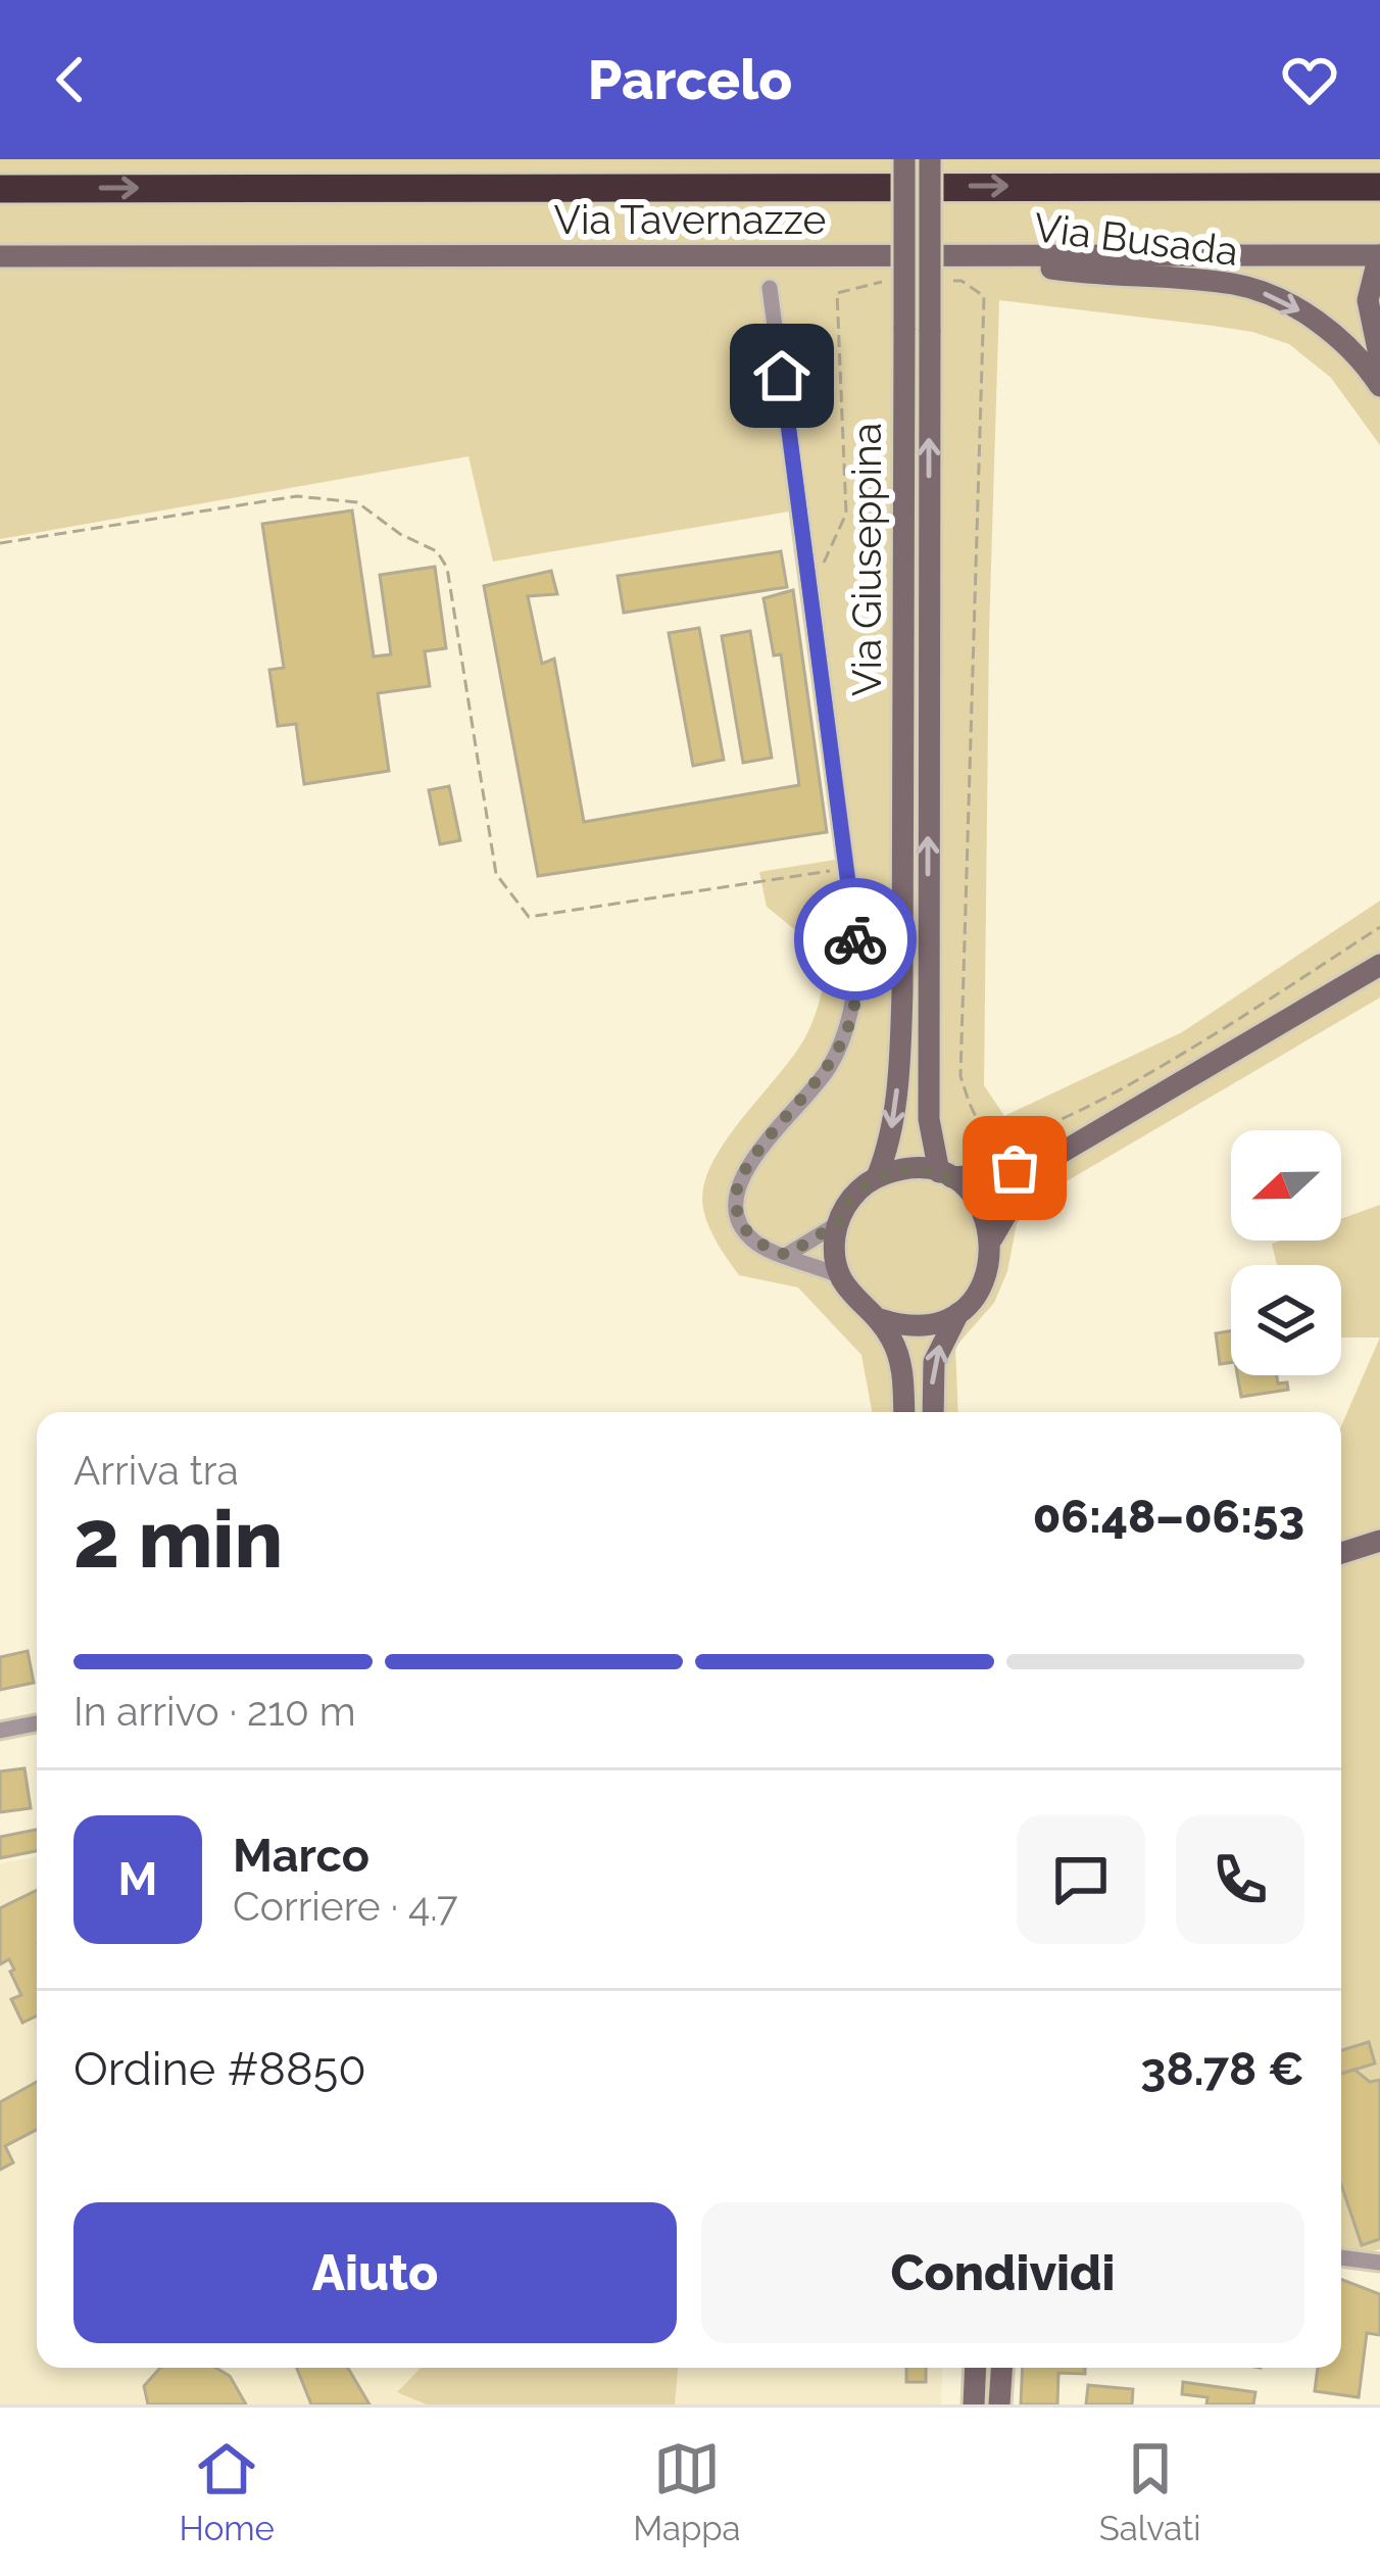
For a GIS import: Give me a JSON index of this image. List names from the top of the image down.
{
  "streets": {
    "main road": ["Via Tavernazze", "Via Busada", "Via Giuseppina"]
  },
  "crossings": [
    ["Via Tavernazze", "Via Busada"]
  ],
  "one_way": ["Via Busada"],
  "north": "left",
  "page": {
    "header": "Parcelo",
    "heading": ["2 min", "Arriva tra", "06:48–06:53"],
    "panel": [
      "Marco",
      "Corriere · 4.7",
      "Ordine #8850",
      "38.78 €"
    ],
    "bar": "In arrivo · 210 m",
    "round": "M",
    "buttons": ["Aiuto", "Condividi"],
    "tabs": ["Home", "Mappa", "Salvati"]
  }
}
